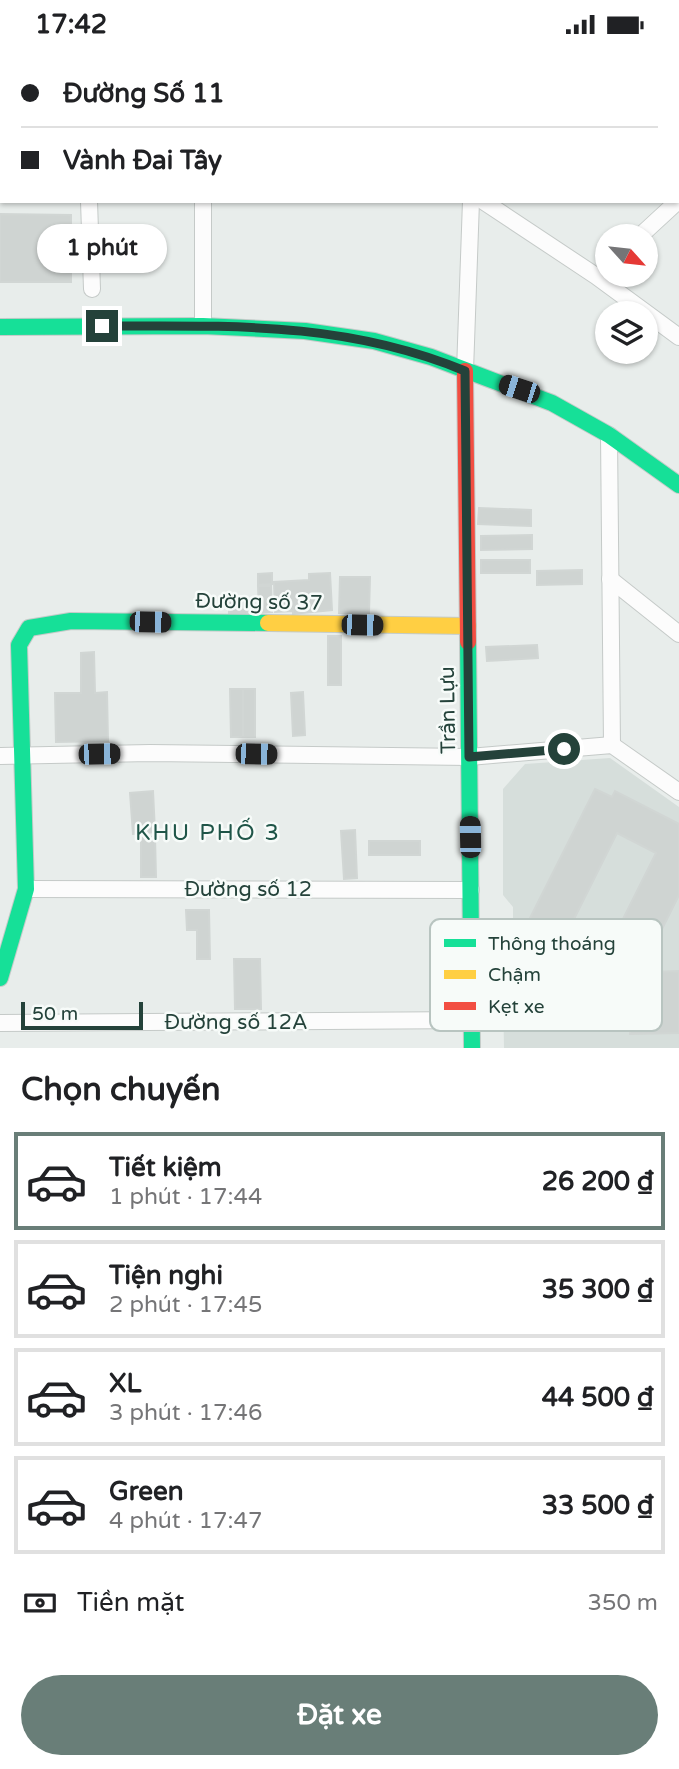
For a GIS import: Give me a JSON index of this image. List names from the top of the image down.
{
  "streets": {
    "street": [
      "Đường số 37",
      "Trần Lựu",
      "Đường số 12",
      "Đường số 12A"
    ]
  },
  "crossings": [
    ["Đường số 37", "Trần Lựu"],
    ["Đường số 37", "Đường số 12"],
    ["Trần Lựu", "Đường số 12"]
  ],
  "districts": ["KHU PHỐ 3"],
  "legend": ["Thông thoáng", "Chậm", "Kẹt xe"],
  "scale_bar": "50 m",
  "north": "bottom right",
  "page": {
    "status": "17:42",
    "banner": ["Đường Số 11", "Vành Đai Tây"],
    "bubble": "1 phút",
    "scale": "50 m",
    "heading": "Chọn chuyến",
    "list": [
      {
        "name": "Tiết kiệm",
        "note": "1 phút · 17:44",
        "value": "26 200 ₫"
      },
      {
        "name": "Tiện nghi",
        "note": "2 phút · 17:45",
        "value": "35 300 ₫"
      },
      {
        "name": "XL",
        "note": "3 phút · 17:46",
        "value": "44 500 ₫"
      },
      {
        "name": "Green",
        "note": "4 phút · 17:47",
        "value": "33 500 ₫"
      }
    ],
    "pay": ["Tiền mặt", "350 m"],
    "buttons": "Đặt xe"
  }
}
